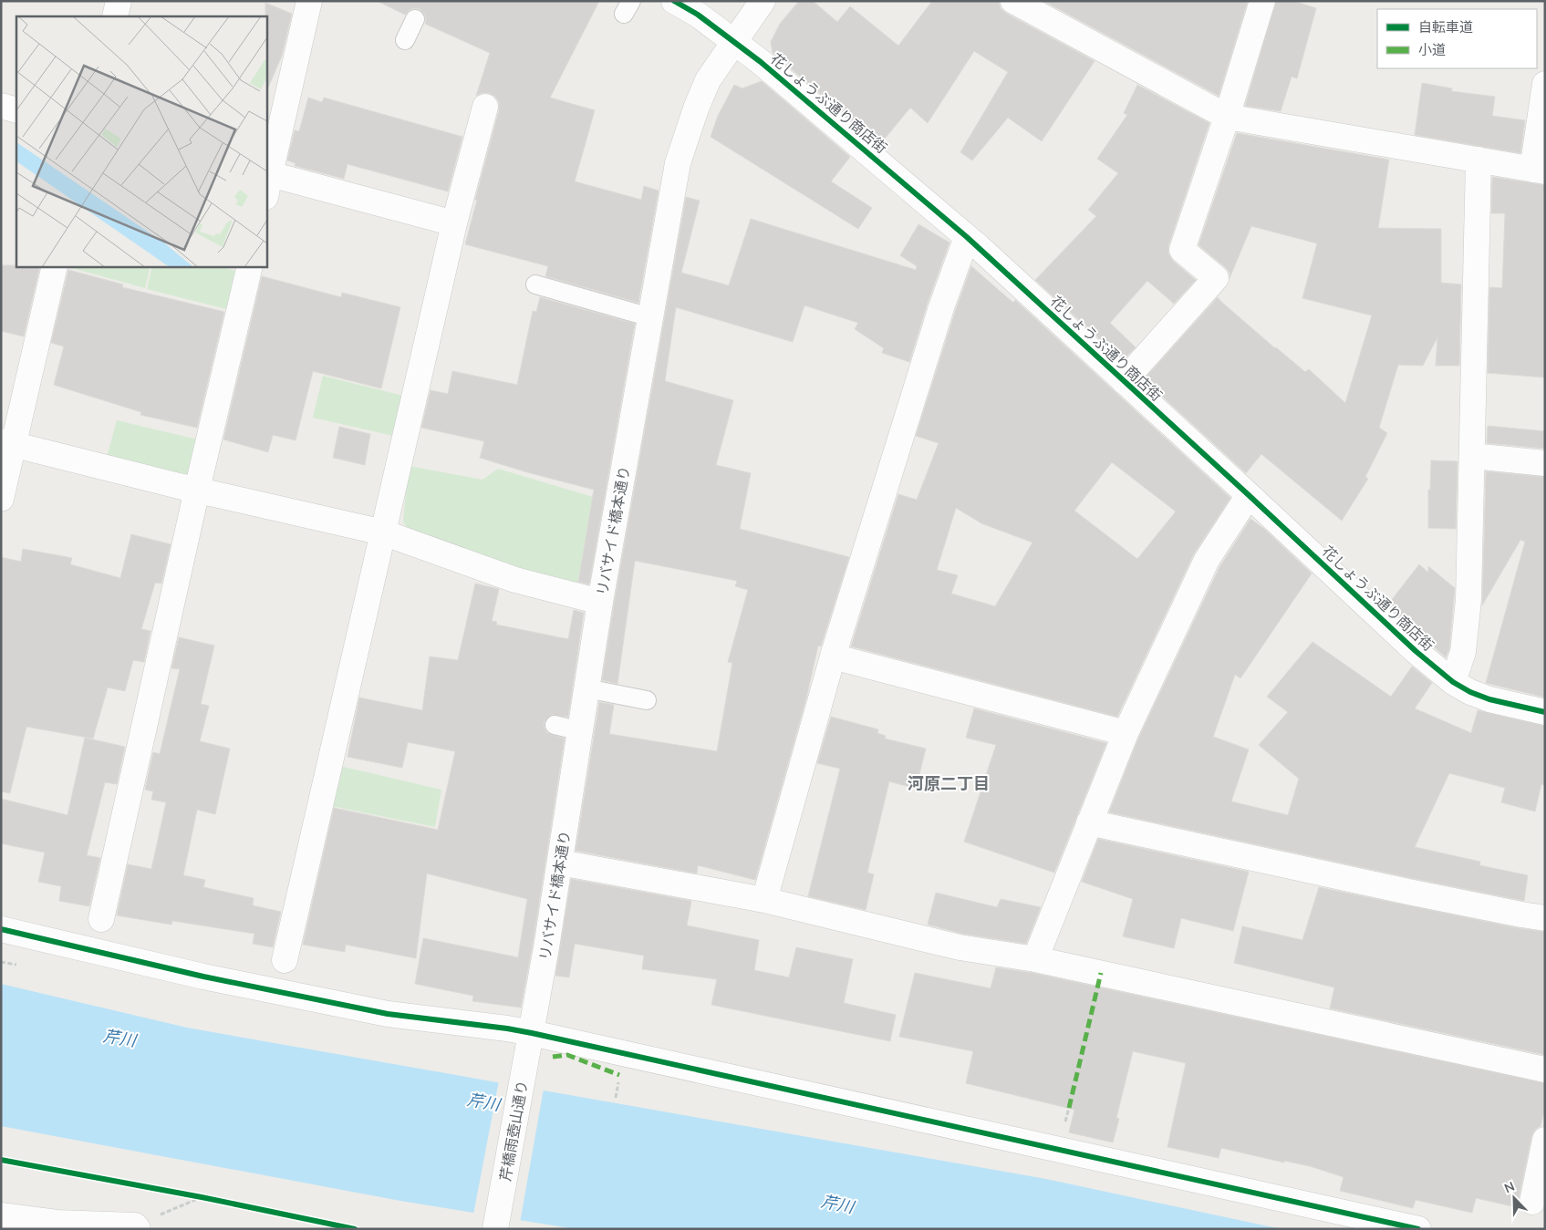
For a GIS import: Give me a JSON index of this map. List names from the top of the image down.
{
  "streets": {
    "street": ["花しょうぶ通り商店街", "リバサイド橋本通り", "芹橋雨壺山通り"]
  },
  "crossings": [
    ["花しょうぶ通り商店街", "リバサイド橋本通り"],
    ["リバサイド橋本通り", "芹橋雨壺山通り"]
  ],
  "districts": ["河原二丁目"],
  "water": ["芹川"],
  "legend": ["自転車道", "小道"],
  "north": "top left"
}
